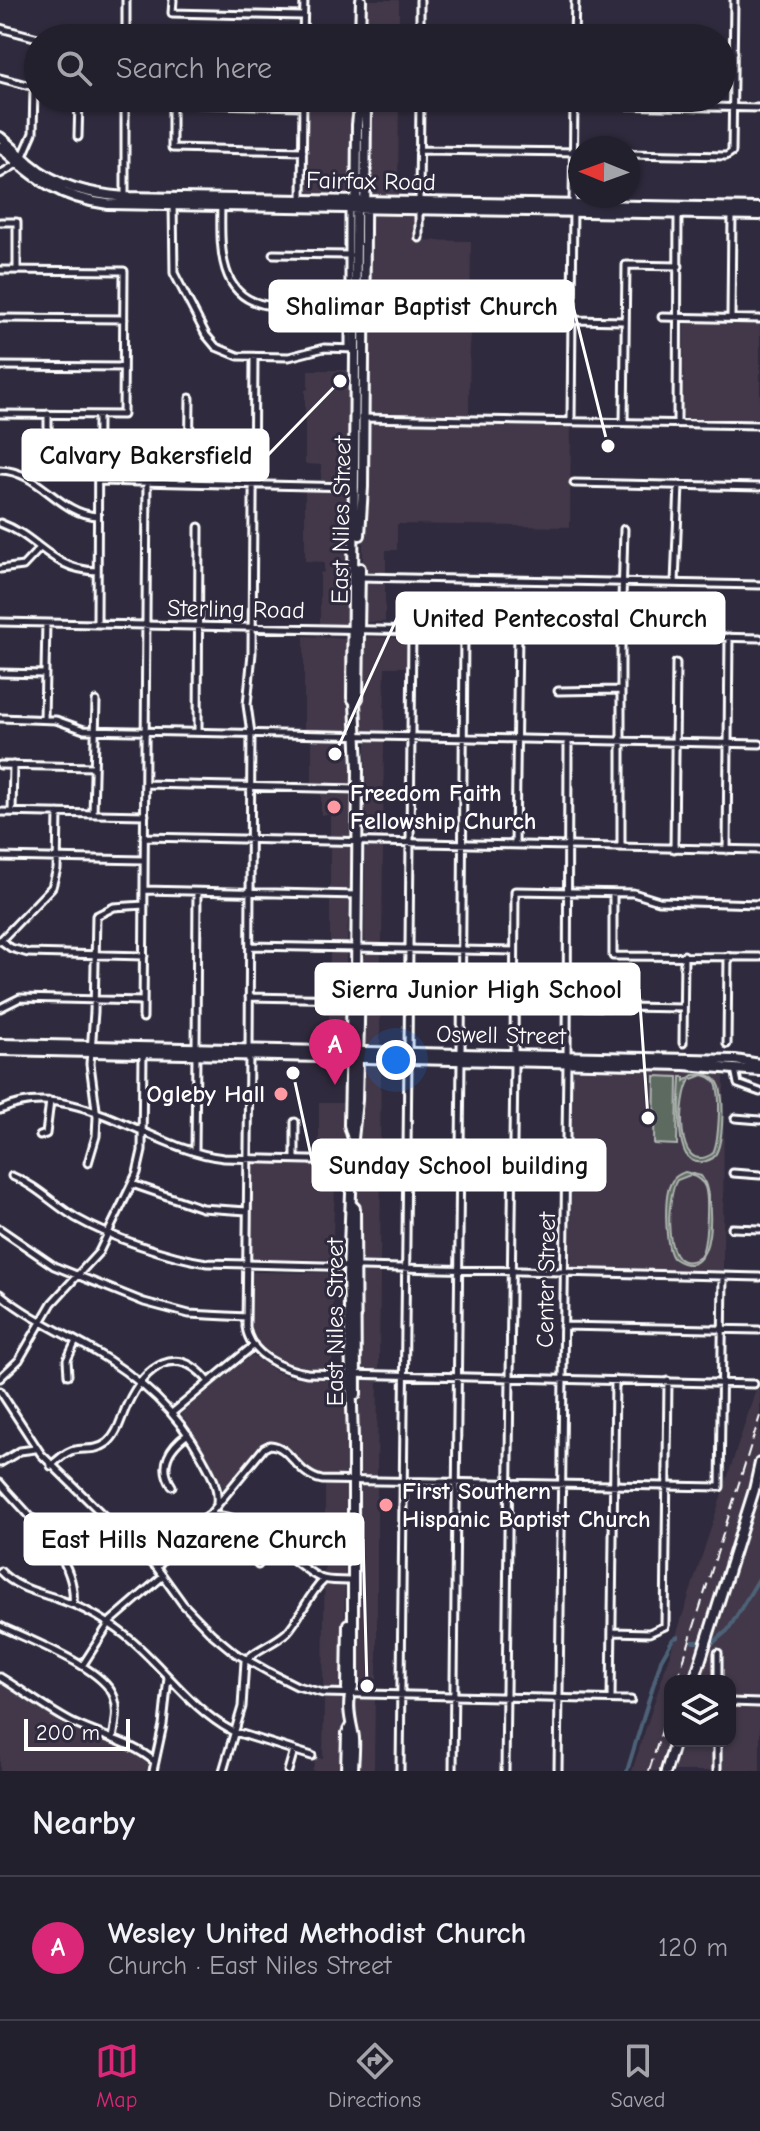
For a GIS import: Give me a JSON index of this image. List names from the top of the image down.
{
  "streets": {
    "main road": ["Fairfax Road", "East Niles Street", "Oswell Street"],
    "street": ["Sterling Road", "Center Street"]
  },
  "crossings": [
    ["Fairfax Road", "East Niles Street"],
    ["East Niles Street", "Sterling Road"],
    ["East Niles Street", "Oswell Street"],
    ["Oswell Street", "Center Street"]
  ],
  "places": [
    "Calvary Bakersfield",
    "Shalimar Baptist Church",
    "United Pentecostal Church",
    "Freedom Faith Fellowship Church",
    "Sunday School building",
    "Ogleby Hall",
    "Sierra Junior High School",
    "First Southern Hispanic Baptist Church",
    "East Hills Nazarene Church"
  ],
  "scale_bar": "200 m",
  "north": "left",
  "page": {
    "search": "Search here",
    "pins": "A",
    "scale": "200 m",
    "heading": "Nearby",
    "list": [
      {
        "mark": "A",
        "name": "Wesley United Methodist Church",
        "note": "Church · East Niles Street",
        "value": "120 m"
      }
    ],
    "nav": ["Map", "Directions", "Saved"]
  }
}
